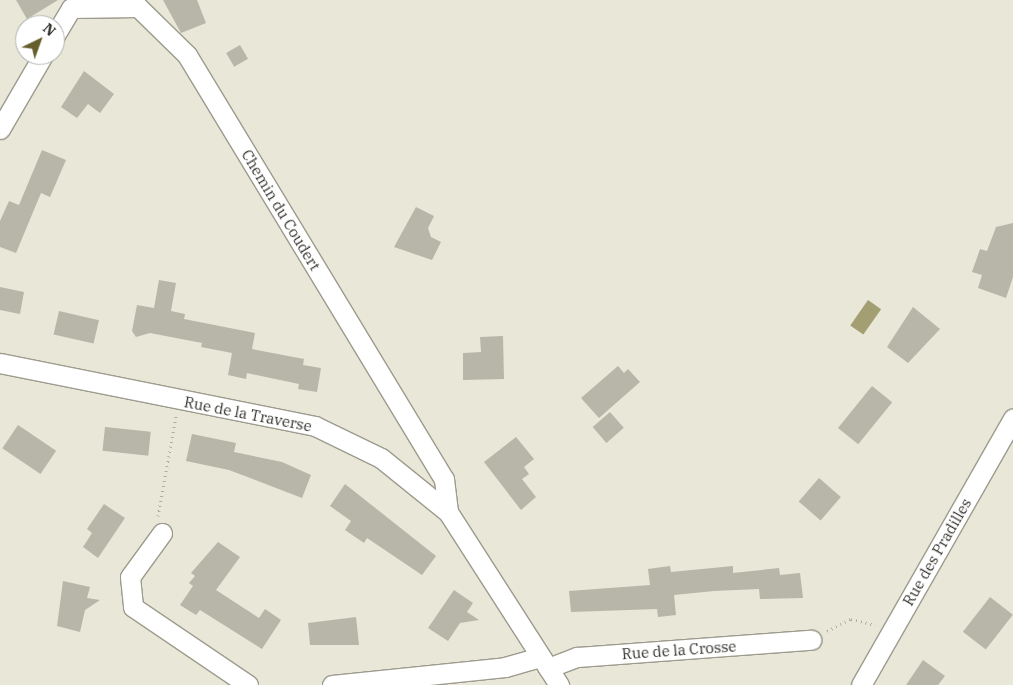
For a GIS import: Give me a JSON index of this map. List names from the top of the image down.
{
  "streets": {
    "street": [
      "Chemin du Coudert",
      "Rue de la Traverse",
      "Rue des Pradilles",
      "Rue de la Crosse"
    ]
  },
  "crossings": [
    ["Chemin du Coudert", "Rue de la Traverse"],
    ["Rue de la Traverse", "Rue de la Crosse"]
  ],
  "north": "top right"
}
